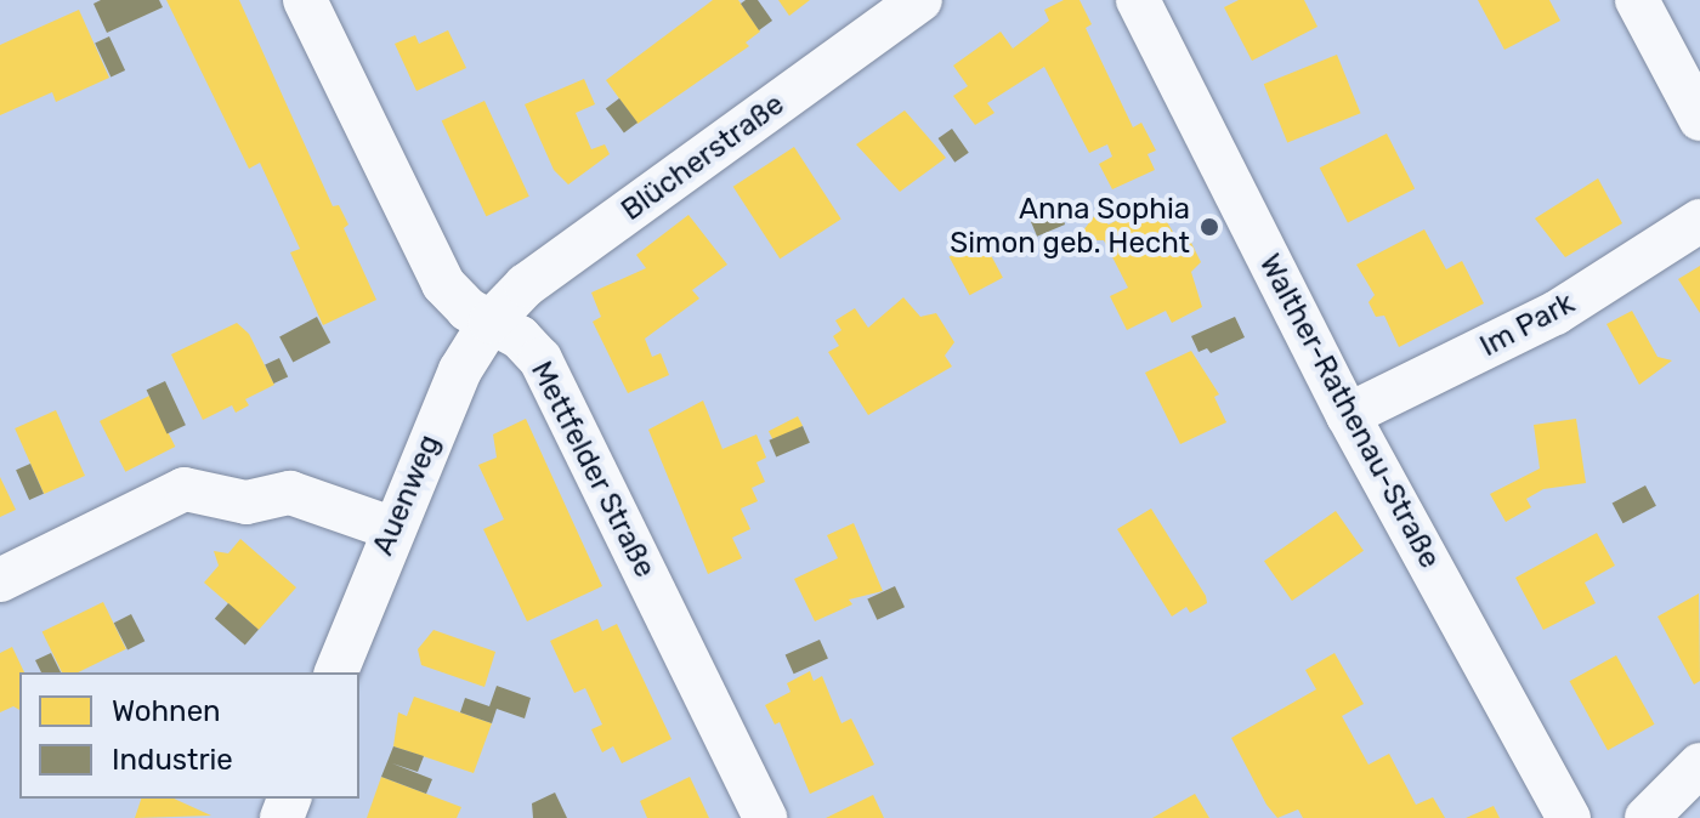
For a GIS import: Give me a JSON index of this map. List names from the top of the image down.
{
  "streets": {
    "street": [
      "Blücherstraße",
      "Im Park",
      "Walther-Rathenau-Straße",
      "Mettfelder Straße",
      "Auenweg"
    ]
  },
  "crossings": [
    ["Blücherstraße", "Mettfelder Straße"],
    ["Blücherstraße", "Auenweg"],
    ["Im Park", "Walther-Rathenau-Straße"],
    ["Mettfelder Straße", "Auenweg"]
  ],
  "places": ["Anna Sophia Simon geb. Hecht"],
  "legend": ["Wohnen", "Industrie"]
}
